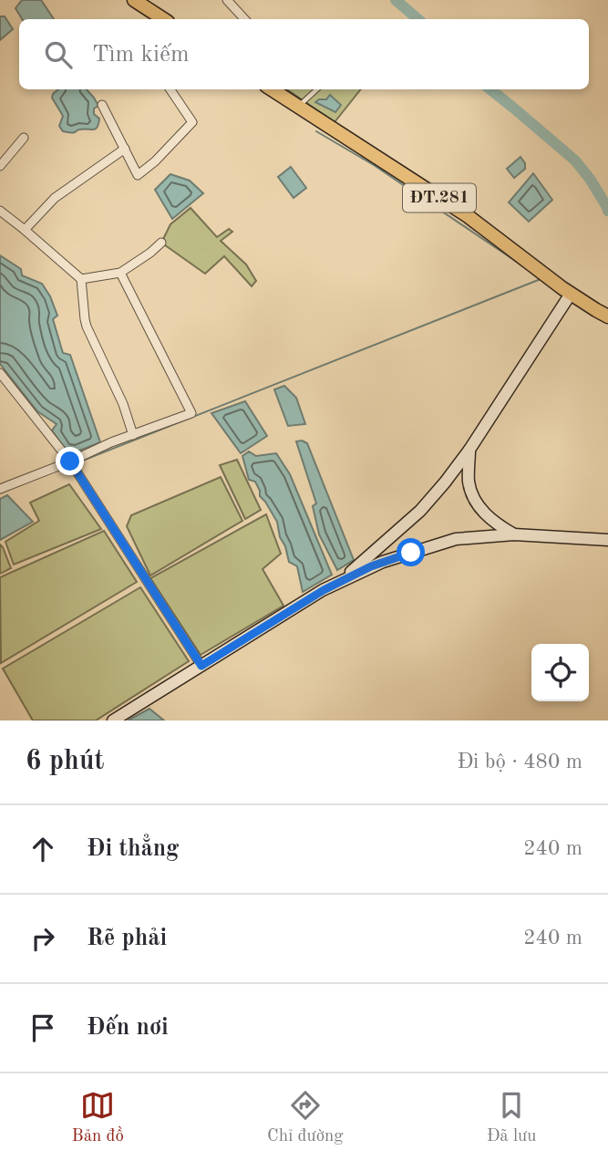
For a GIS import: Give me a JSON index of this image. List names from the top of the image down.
{
  "streets": {
    "main road": ["ĐT.281"]
  },
  "page": {
    "search": "Tìm kiếm",
    "heading": ["6 phút", "Đi bộ · 480 m"],
    "list": [
      ["Đi thẳng", "240 m"],
      ["Rẽ phải", "240 m"],
      "Đến nơi"
    ],
    "nav": ["Bản đồ", "Chỉ đường", "Đã lưu"]
  }
}
